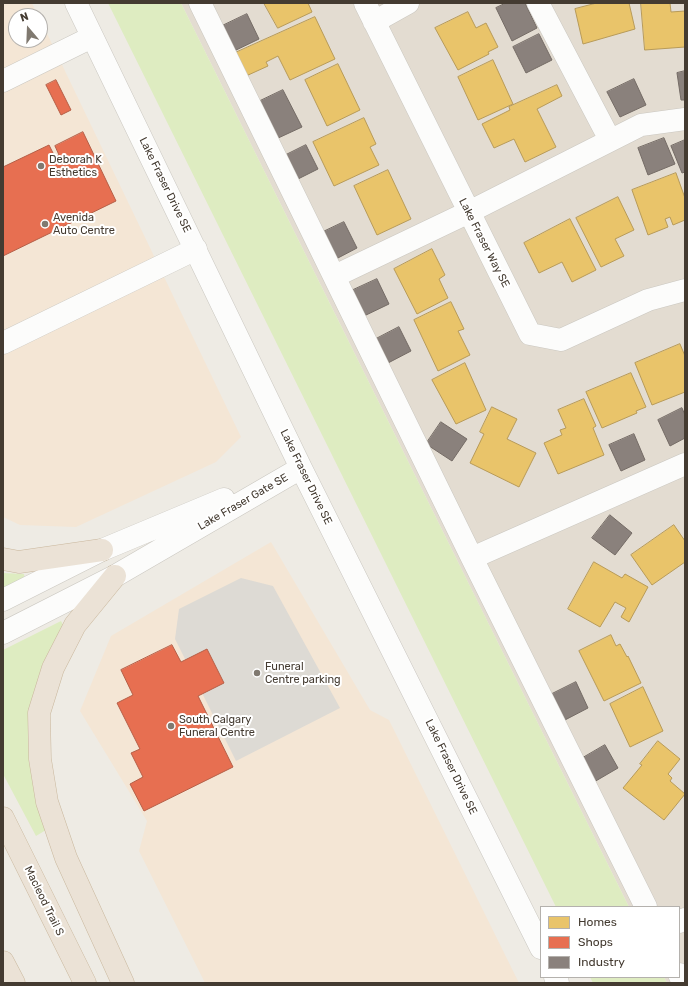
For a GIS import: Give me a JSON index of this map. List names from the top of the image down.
{
  "streets": {
    "highway": ["Macleod Trail S"],
    "street": ["Lake Fraser Drive SE", "Lake Fraser Way SE", "Lake Fraser Gate SE"]
  },
  "crossings": [
    ["Lake Fraser Drive SE", "Lake Fraser Gate SE"]
  ],
  "places": [
    "Deborah K Esthetics",
    "Avenida Auto Centre",
    "Funeral Centre parking",
    "South Calgary Funeral Centre"
  ],
  "legend": ["Homes", "Shops", "Industry"],
  "north": "top"
}
